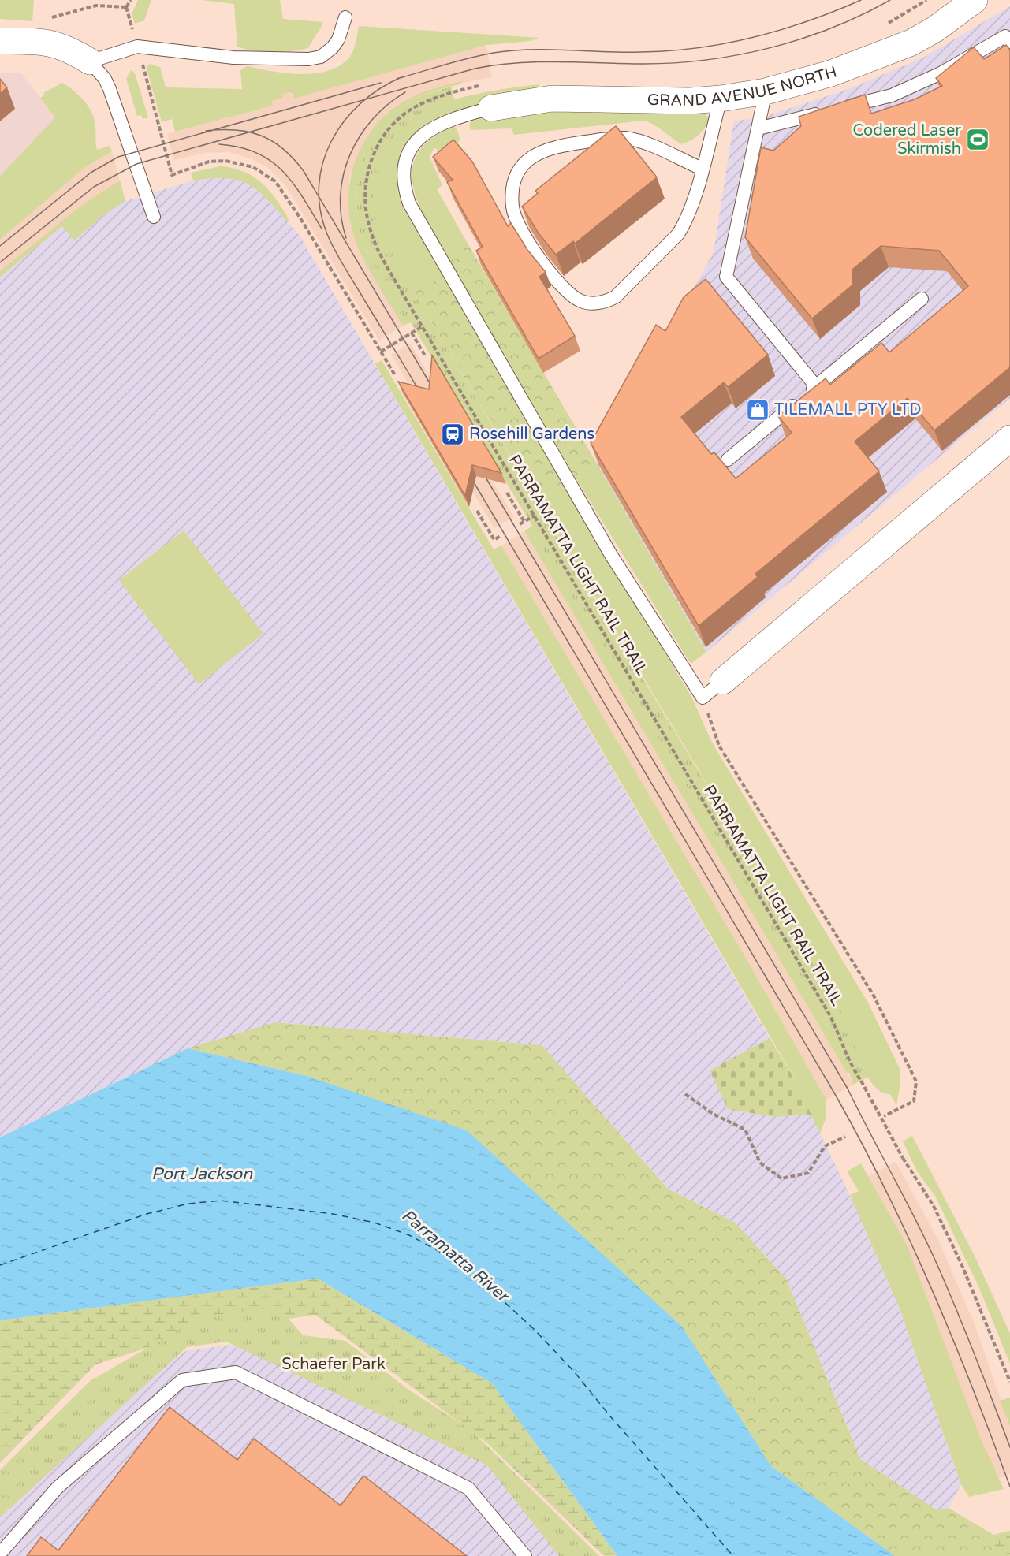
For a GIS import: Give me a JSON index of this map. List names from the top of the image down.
{
  "streets": {
    "street": ["GRAND AVENUE NORTH"],
    "path": ["PARRAMATTA LIGHT RAIL TRAIL"]
  },
  "crossings": [
    ["GRAND AVENUE NORTH", "PARRAMATTA LIGHT RAIL TRAIL"]
  ],
  "water": ["Port Jackson", "Parramatta River"],
  "parks": ["Schaefer Park"],
  "places": {
    "sports": ["Codered Laser Skirmish"],
    "shop": ["TILEMALL PTY LTD"],
    "station": ["Rosehill Gardens"]
  }
}
